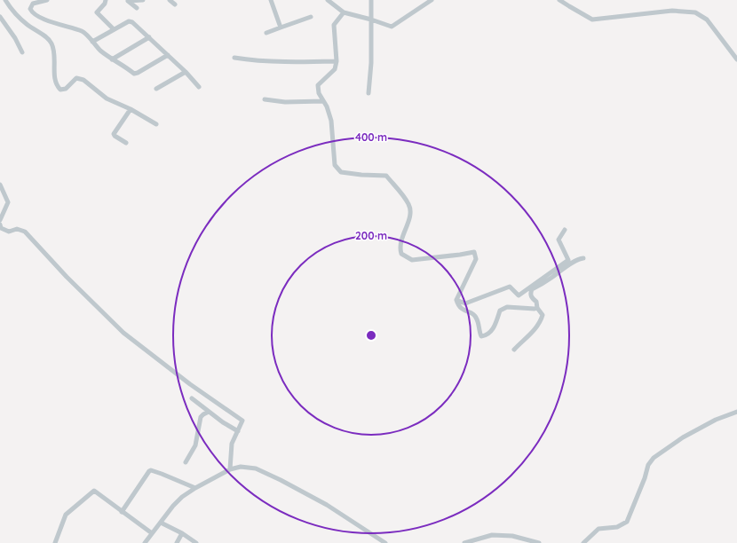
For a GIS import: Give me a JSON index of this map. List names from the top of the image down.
{
  "rings": ["400 m", "200 m"]
}
